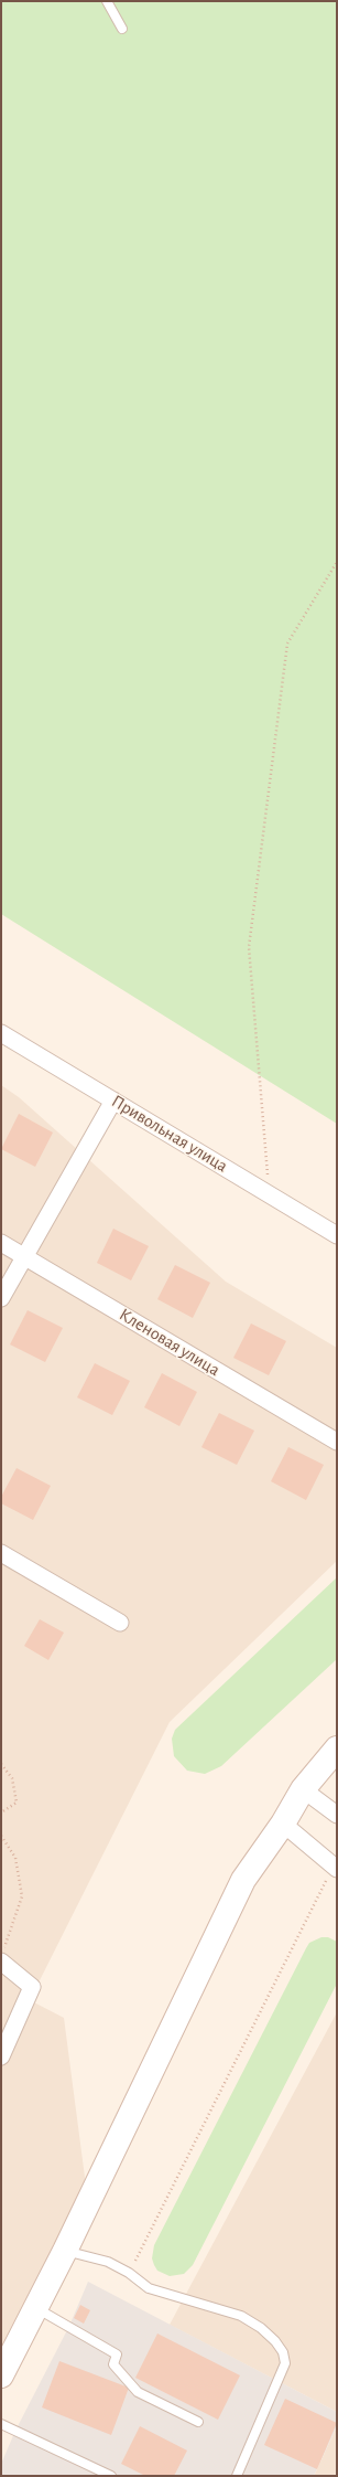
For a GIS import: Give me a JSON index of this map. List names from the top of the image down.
{
  "streets": {
    "street": ["Привольная улица", "Кленовая улица"]
  }
}
